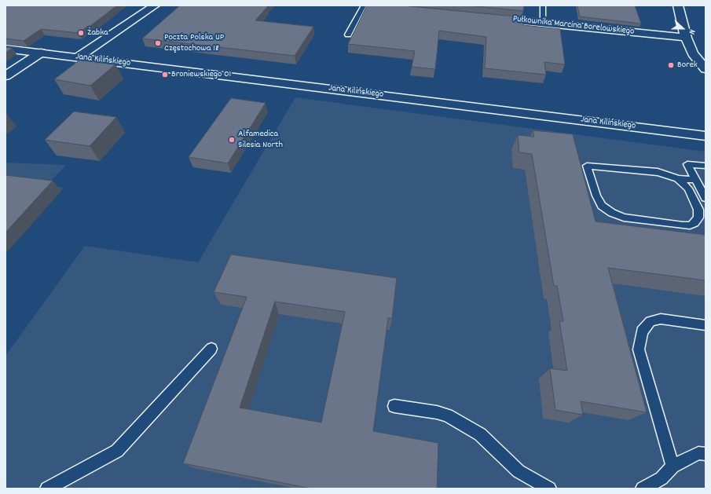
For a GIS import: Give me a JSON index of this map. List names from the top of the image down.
{
  "streets": {
    "street": ["Pułkownika Marcina Borelowskiego", "Jana Kilińskiego"]
  },
  "places": [
    "Żabka",
    "Poczta Polska UP Częstochowa 18",
    "Borek",
    "Broniewskiego 01",
    "Alfamedica Silesia North"
  ],
  "north": "right"
}
